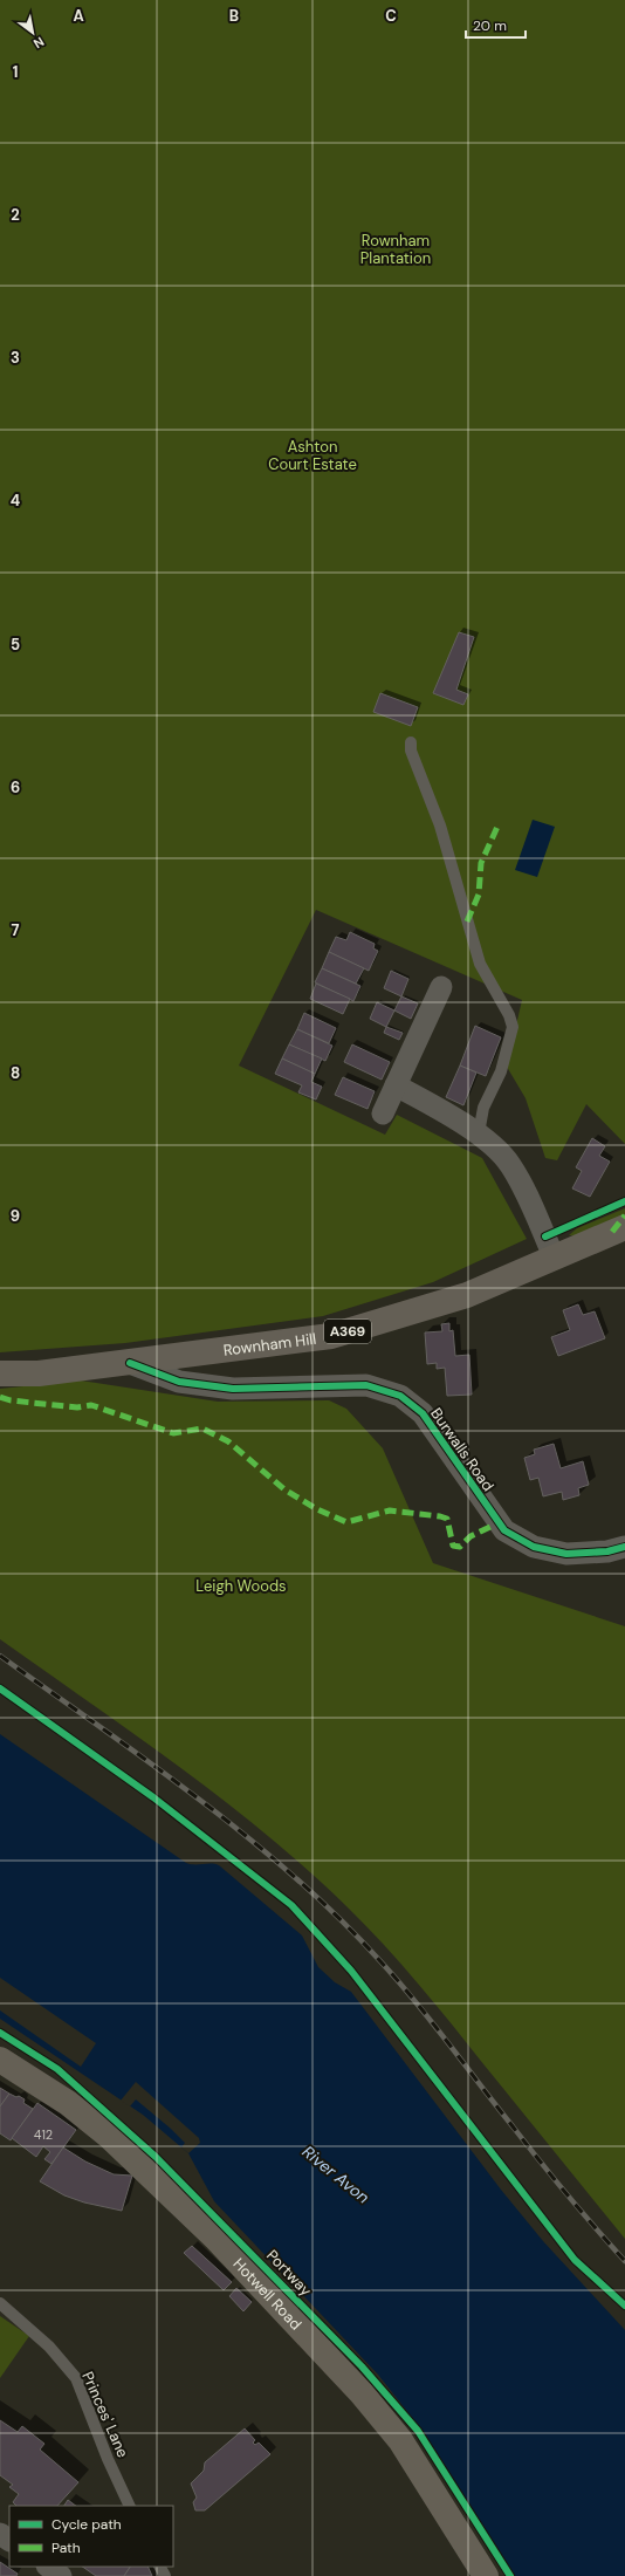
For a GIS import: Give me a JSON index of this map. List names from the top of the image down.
{
  "streets": {
    "highway": ["Hotwell Road"],
    "main road": ["A369", "Rownham Hill"],
    "street": ["Burwalls Road"],
    "lane": ["Princes' Lane"],
    "cycle path": ["Portway"]
  },
  "crossings": [
    ["Rownham Hill", "Burwalls Road"]
  ],
  "water": ["River Avon"],
  "parks": ["Rownham Plantation", "Ashton Court Estate", "Leigh Woods"],
  "house_numbers": ["412"],
  "legend": ["Cycle path", "Path"],
  "scale_bar": "20 m",
  "north": "bottom right",
  "grid": {
    "columns": ["A", "B", "C"],
    "rows": [
      "1",
      "2",
      "3",
      "4",
      "5",
      "6",
      "7",
      "8",
      "9"
    ]
  }
}
